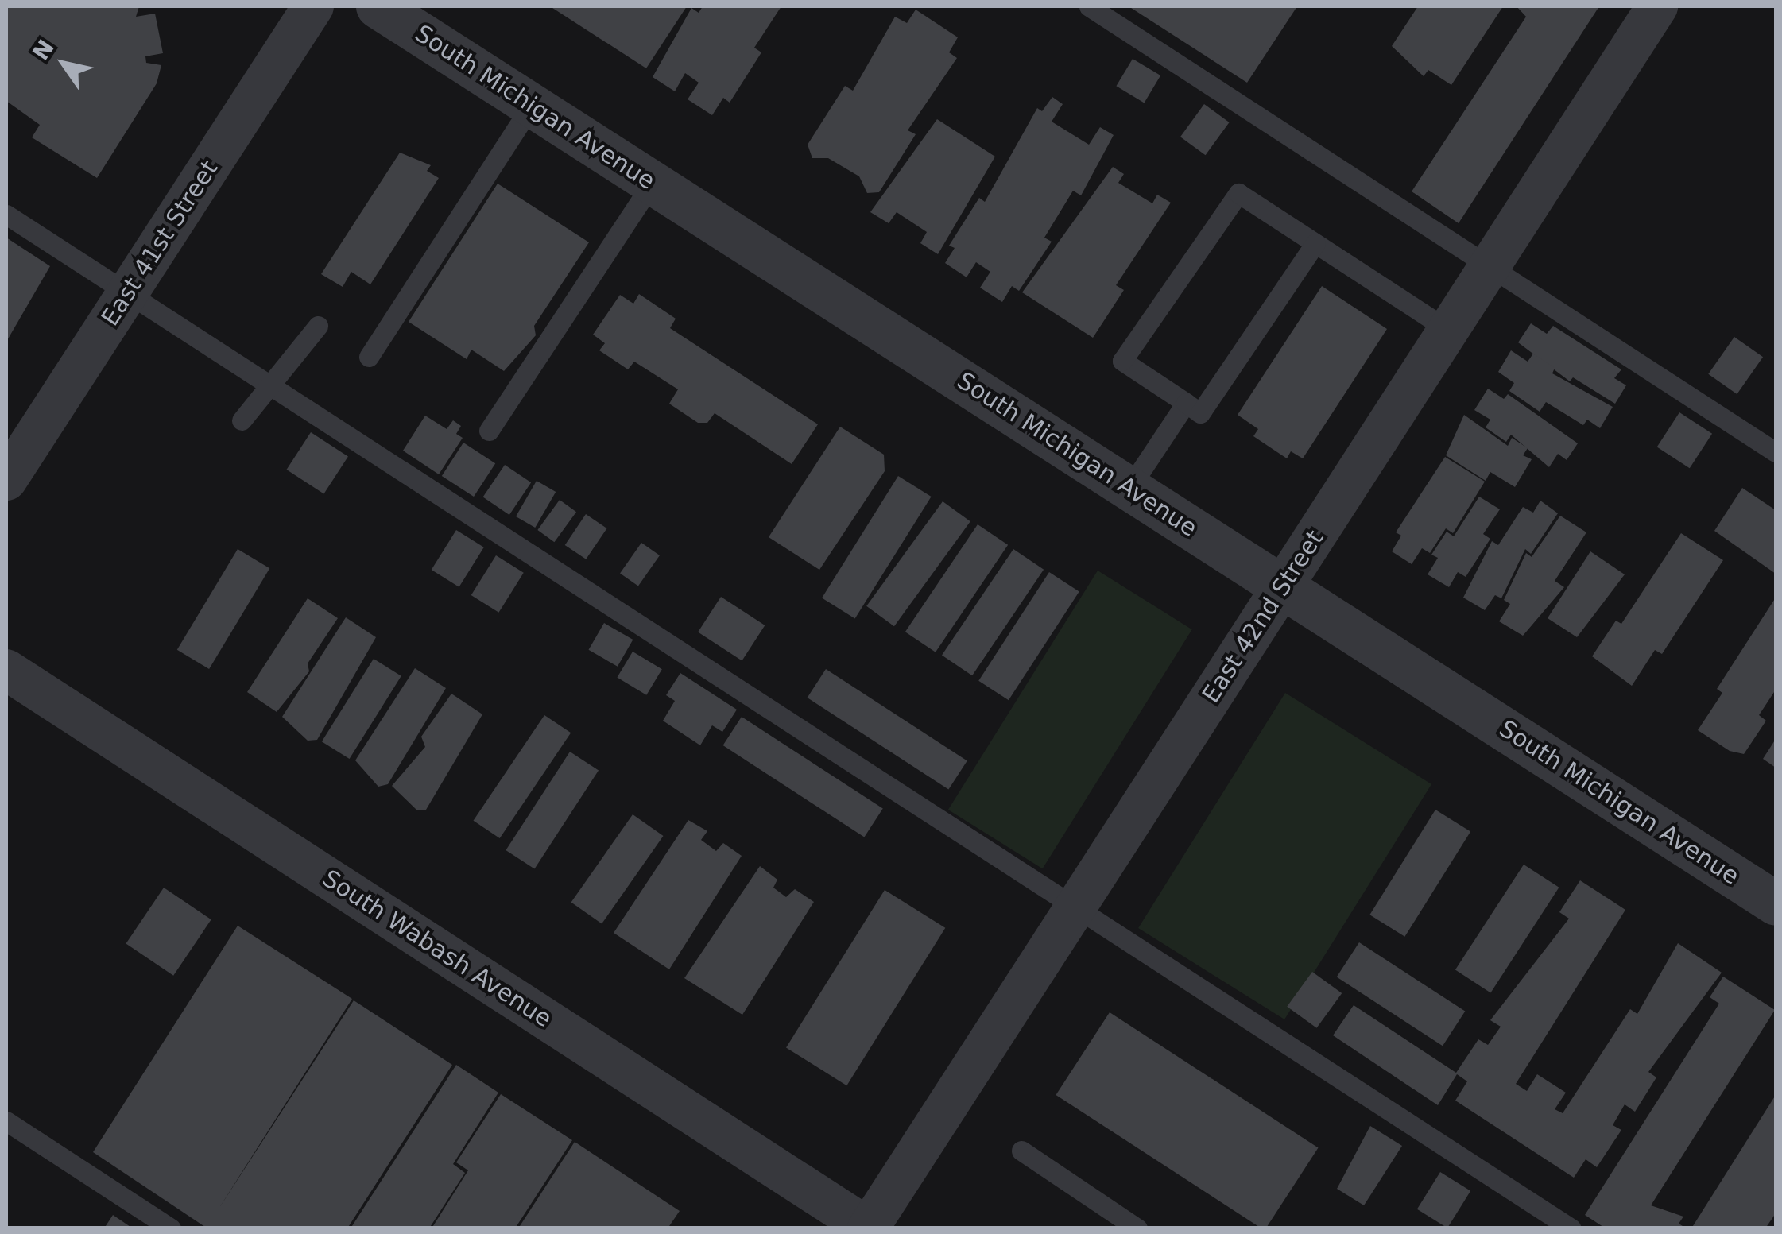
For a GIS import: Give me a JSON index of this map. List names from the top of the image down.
{
  "streets": {
    "street": [
      "South Michigan Avenue",
      "East 41st Street",
      "East 42nd Street",
      "South Wabash Avenue"
    ]
  },
  "crossings": [
    ["South Michigan Avenue", "East 42nd Street"],
    ["East 42nd Street", "South Wabash Avenue"]
  ],
  "north": "top left"
}
